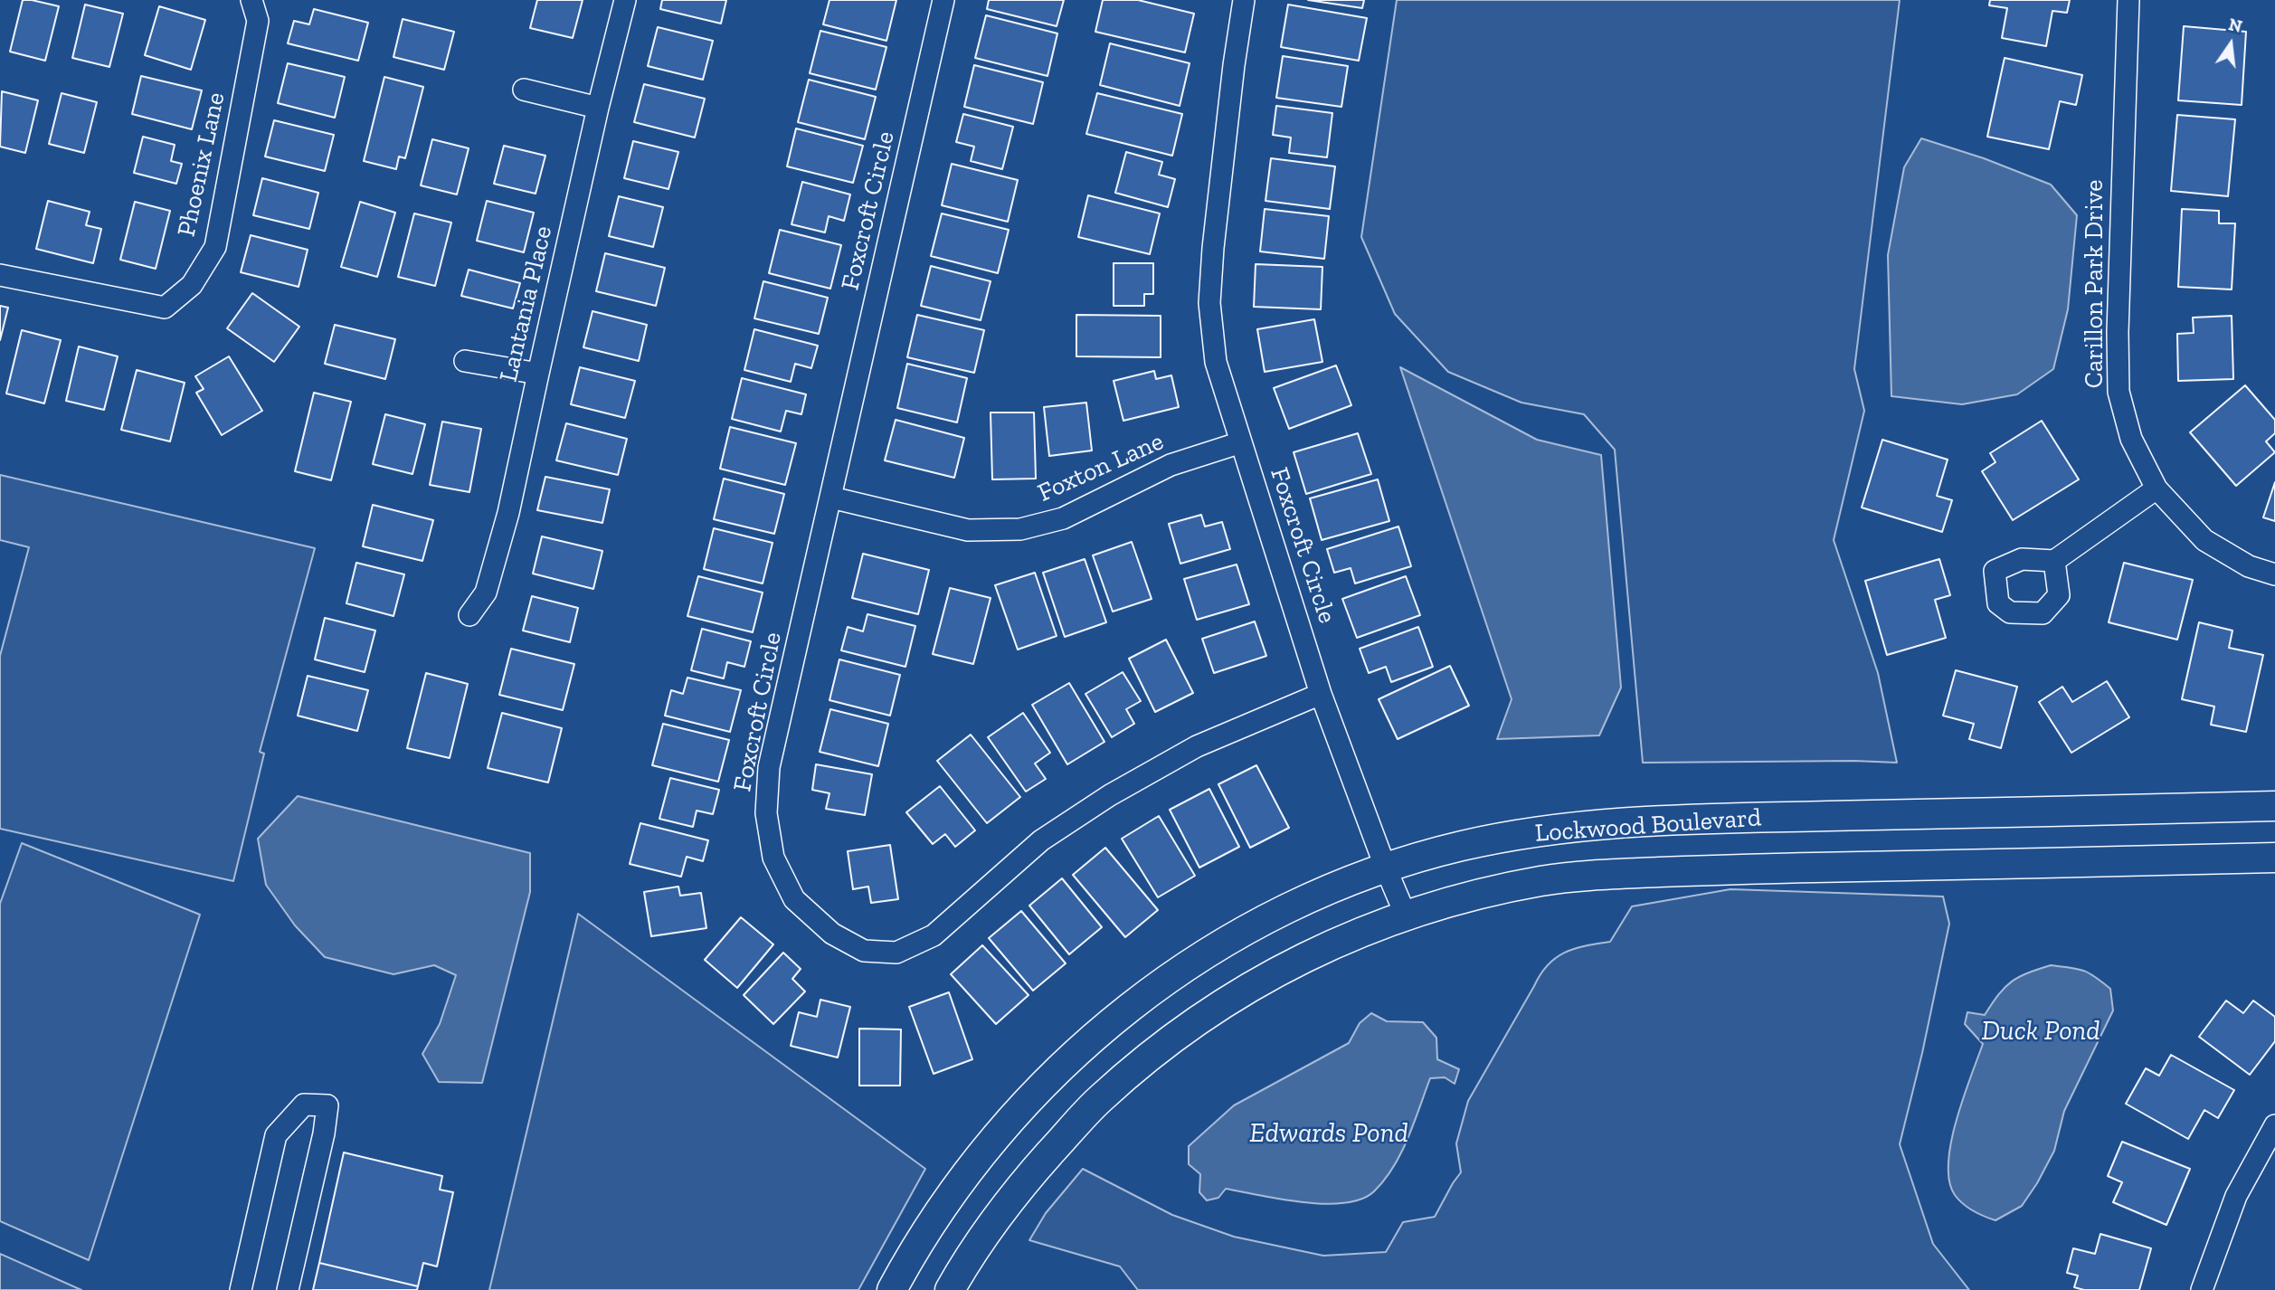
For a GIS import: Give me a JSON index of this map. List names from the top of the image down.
{
  "streets": {
    "main road": ["Lockwood Boulevard"],
    "street": [
      "Phoenix Lane",
      "Foxcroft Circle",
      "Carillon Park Drive",
      "Lantania Place",
      "Foxton Lane"
    ]
  },
  "crossings": [
    ["Foxcroft Circle", "Foxton Lane"],
    ["Foxcroft Circle", "Lockwood Boulevard"]
  ],
  "water": ["Duck Pond", "Edwards Pond"],
  "north": "top"
}
